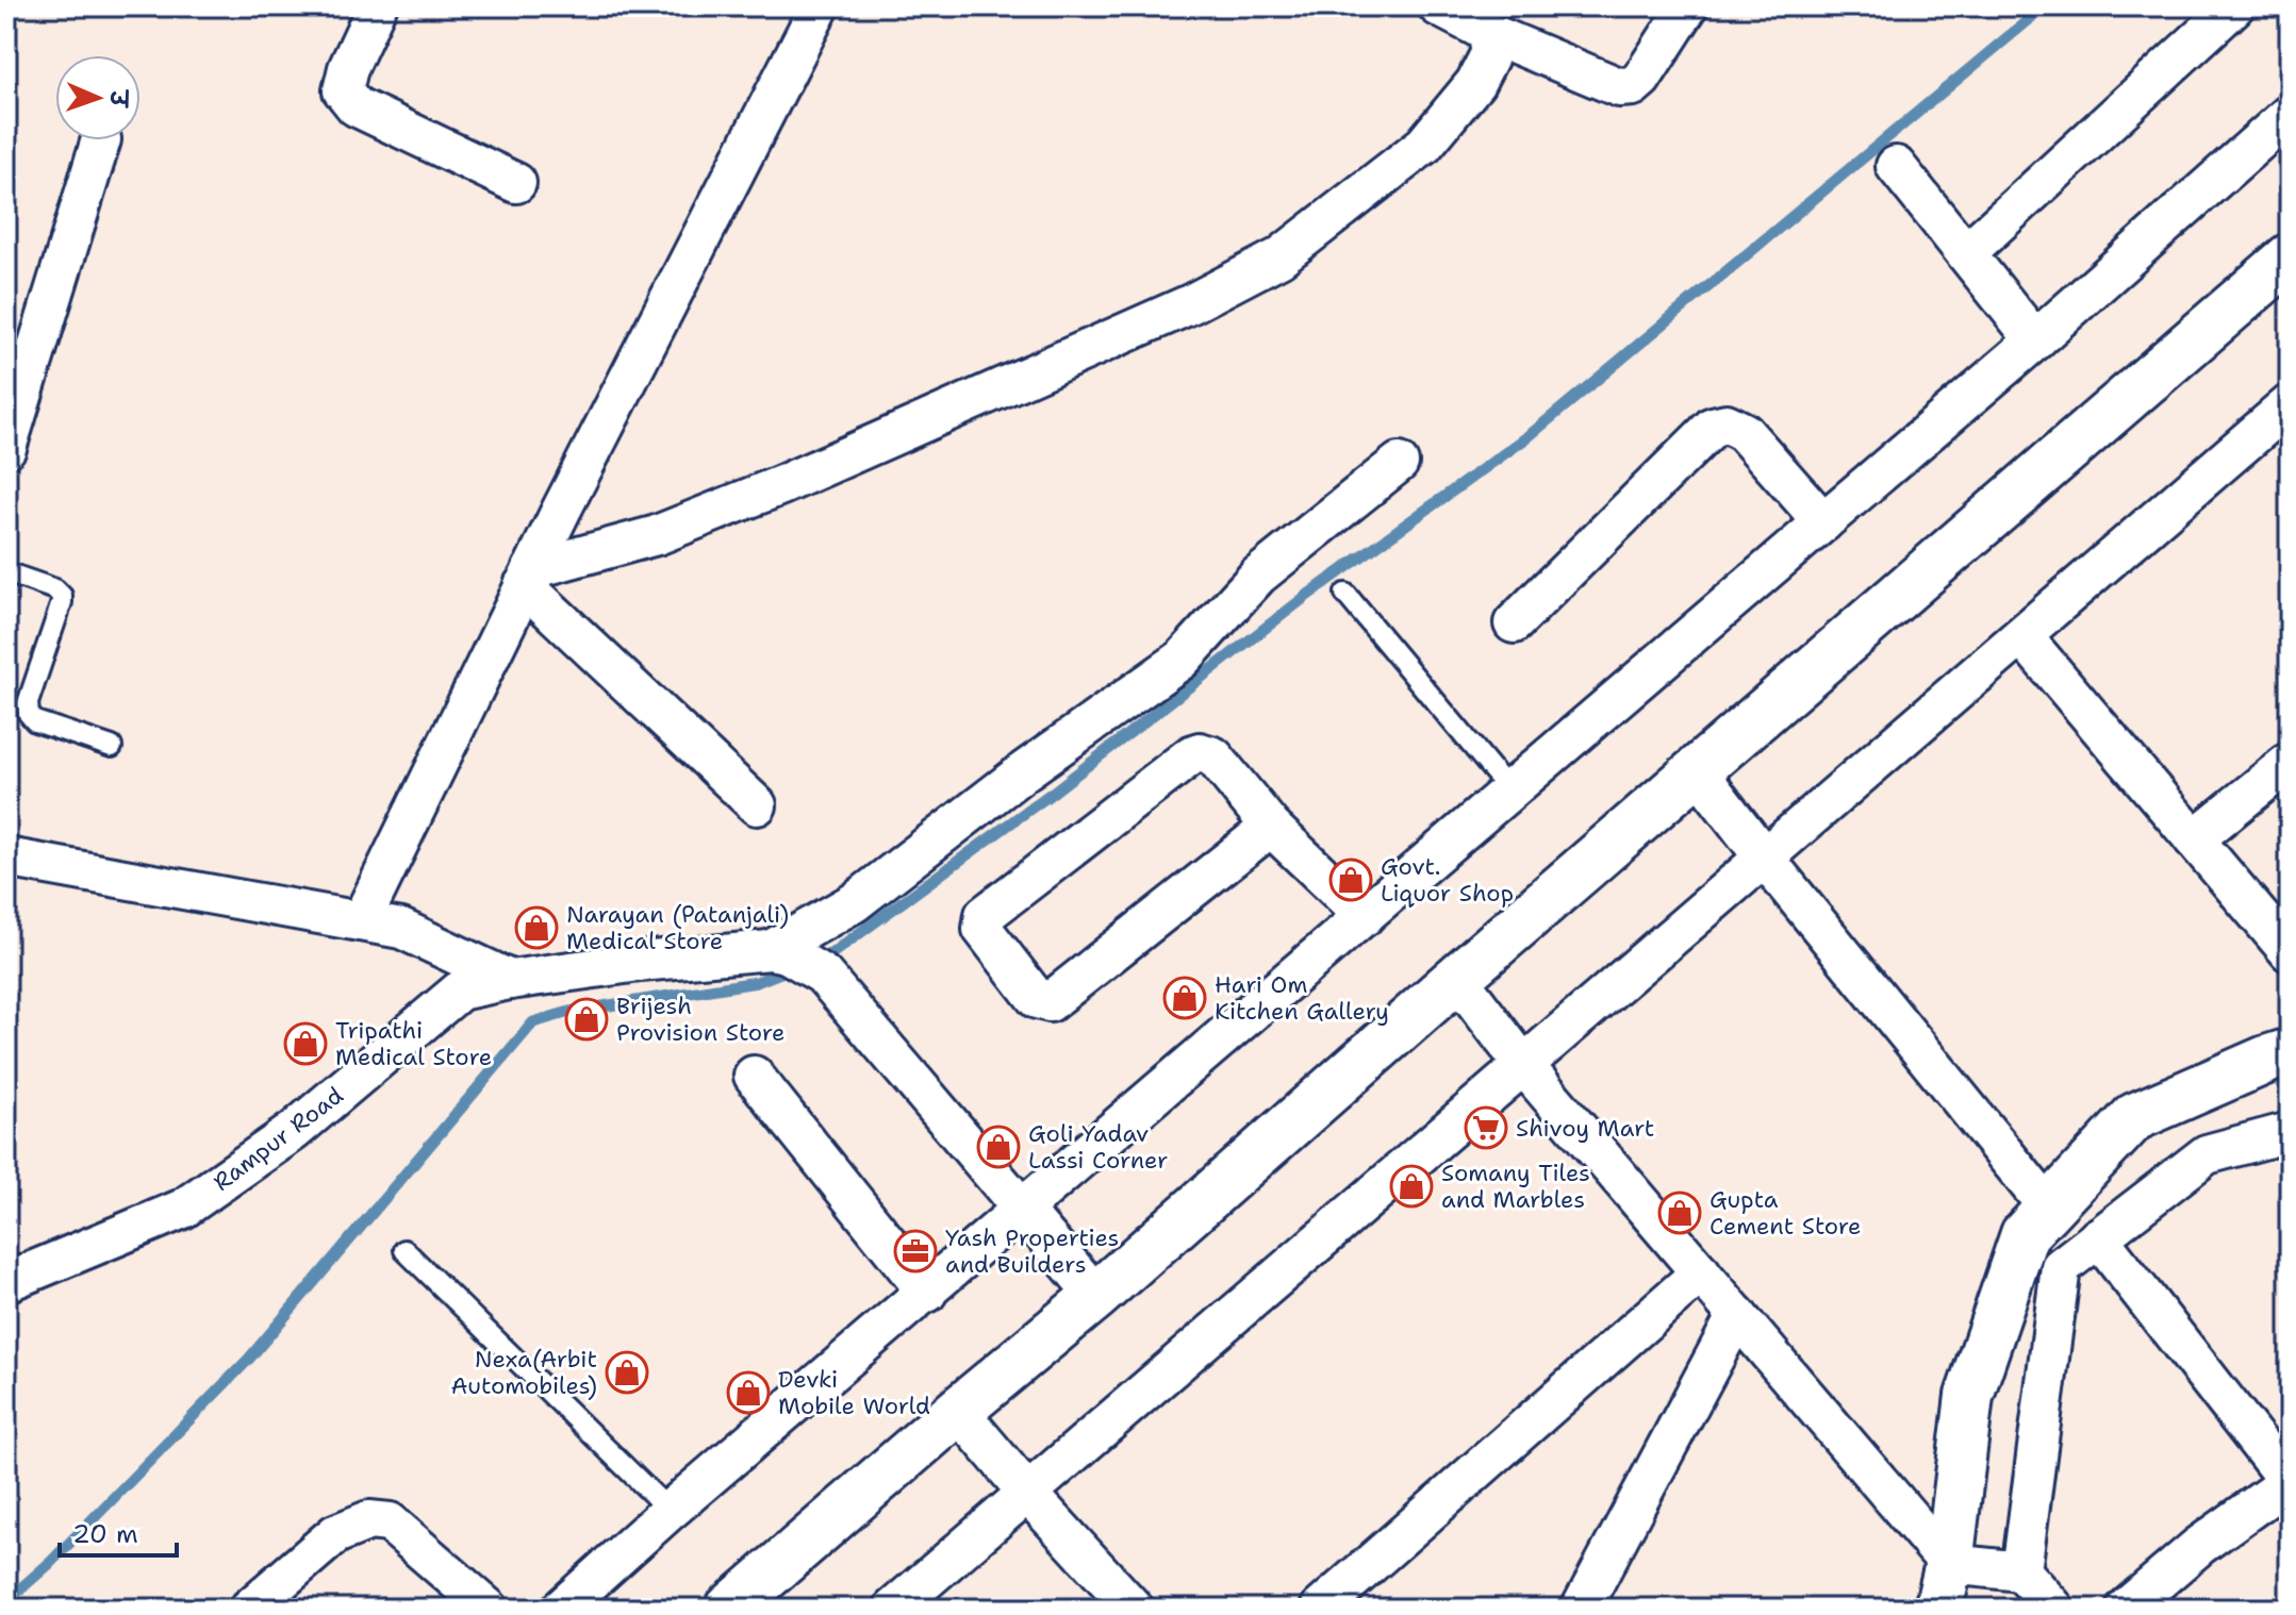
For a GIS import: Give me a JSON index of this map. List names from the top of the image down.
{
  "streets": {
    "street": ["Rampur Road"]
  },
  "places": {
    "shop": [
      "Govt. Liquor Shop",
      "Narayan (Patanjali) Medical Store",
      "Hari Om Kitchen Gallery",
      "Brijesh Provision Store",
      "Tripathi Medical Store",
      "Goli Yadav Lassi Corner",
      "Somany Tiles and Marbles",
      "Gupta Cement Store",
      "Nexa(Arbit Automobiles)",
      "Devki Mobile World"
    ],
    "supermarket": ["Shivoy Mart"],
    "office": ["Yash Properties and Builders"]
  },
  "scale_bar": "20 m",
  "north": "right"
}
